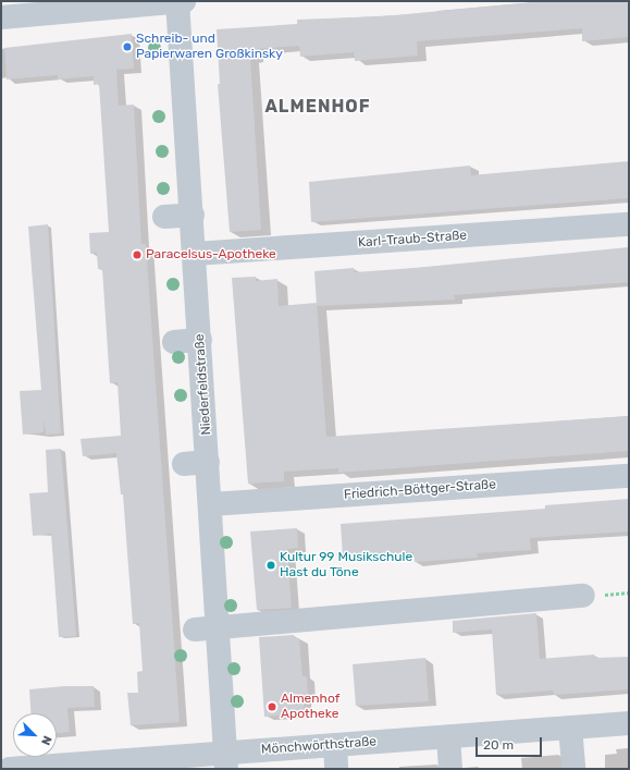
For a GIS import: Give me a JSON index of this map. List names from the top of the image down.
{
  "streets": {
    "street": [
      "Karl-Traub-Straße",
      "Niederfeldstraße",
      "Friedrich-Böttger-Straße",
      "Mönchwörthstraße"
    ]
  },
  "crossings": [
    ["Karl-Traub-Straße", "Niederfeldstraße"],
    ["Niederfeldstraße", "Friedrich-Böttger-Straße"],
    ["Niederfeldstraße", "Mönchwörthstraße"]
  ],
  "districts": ["ALMENHOF"],
  "places": [
    "Schreib- und Papierwaren Großkinsky",
    "Paracelsus-Apotheke",
    "Kultur 99 Musikschule Hast du Töne",
    "Almenhof Apotheke"
  ],
  "scale_bar": "20 m",
  "north": "bottom right"
}
